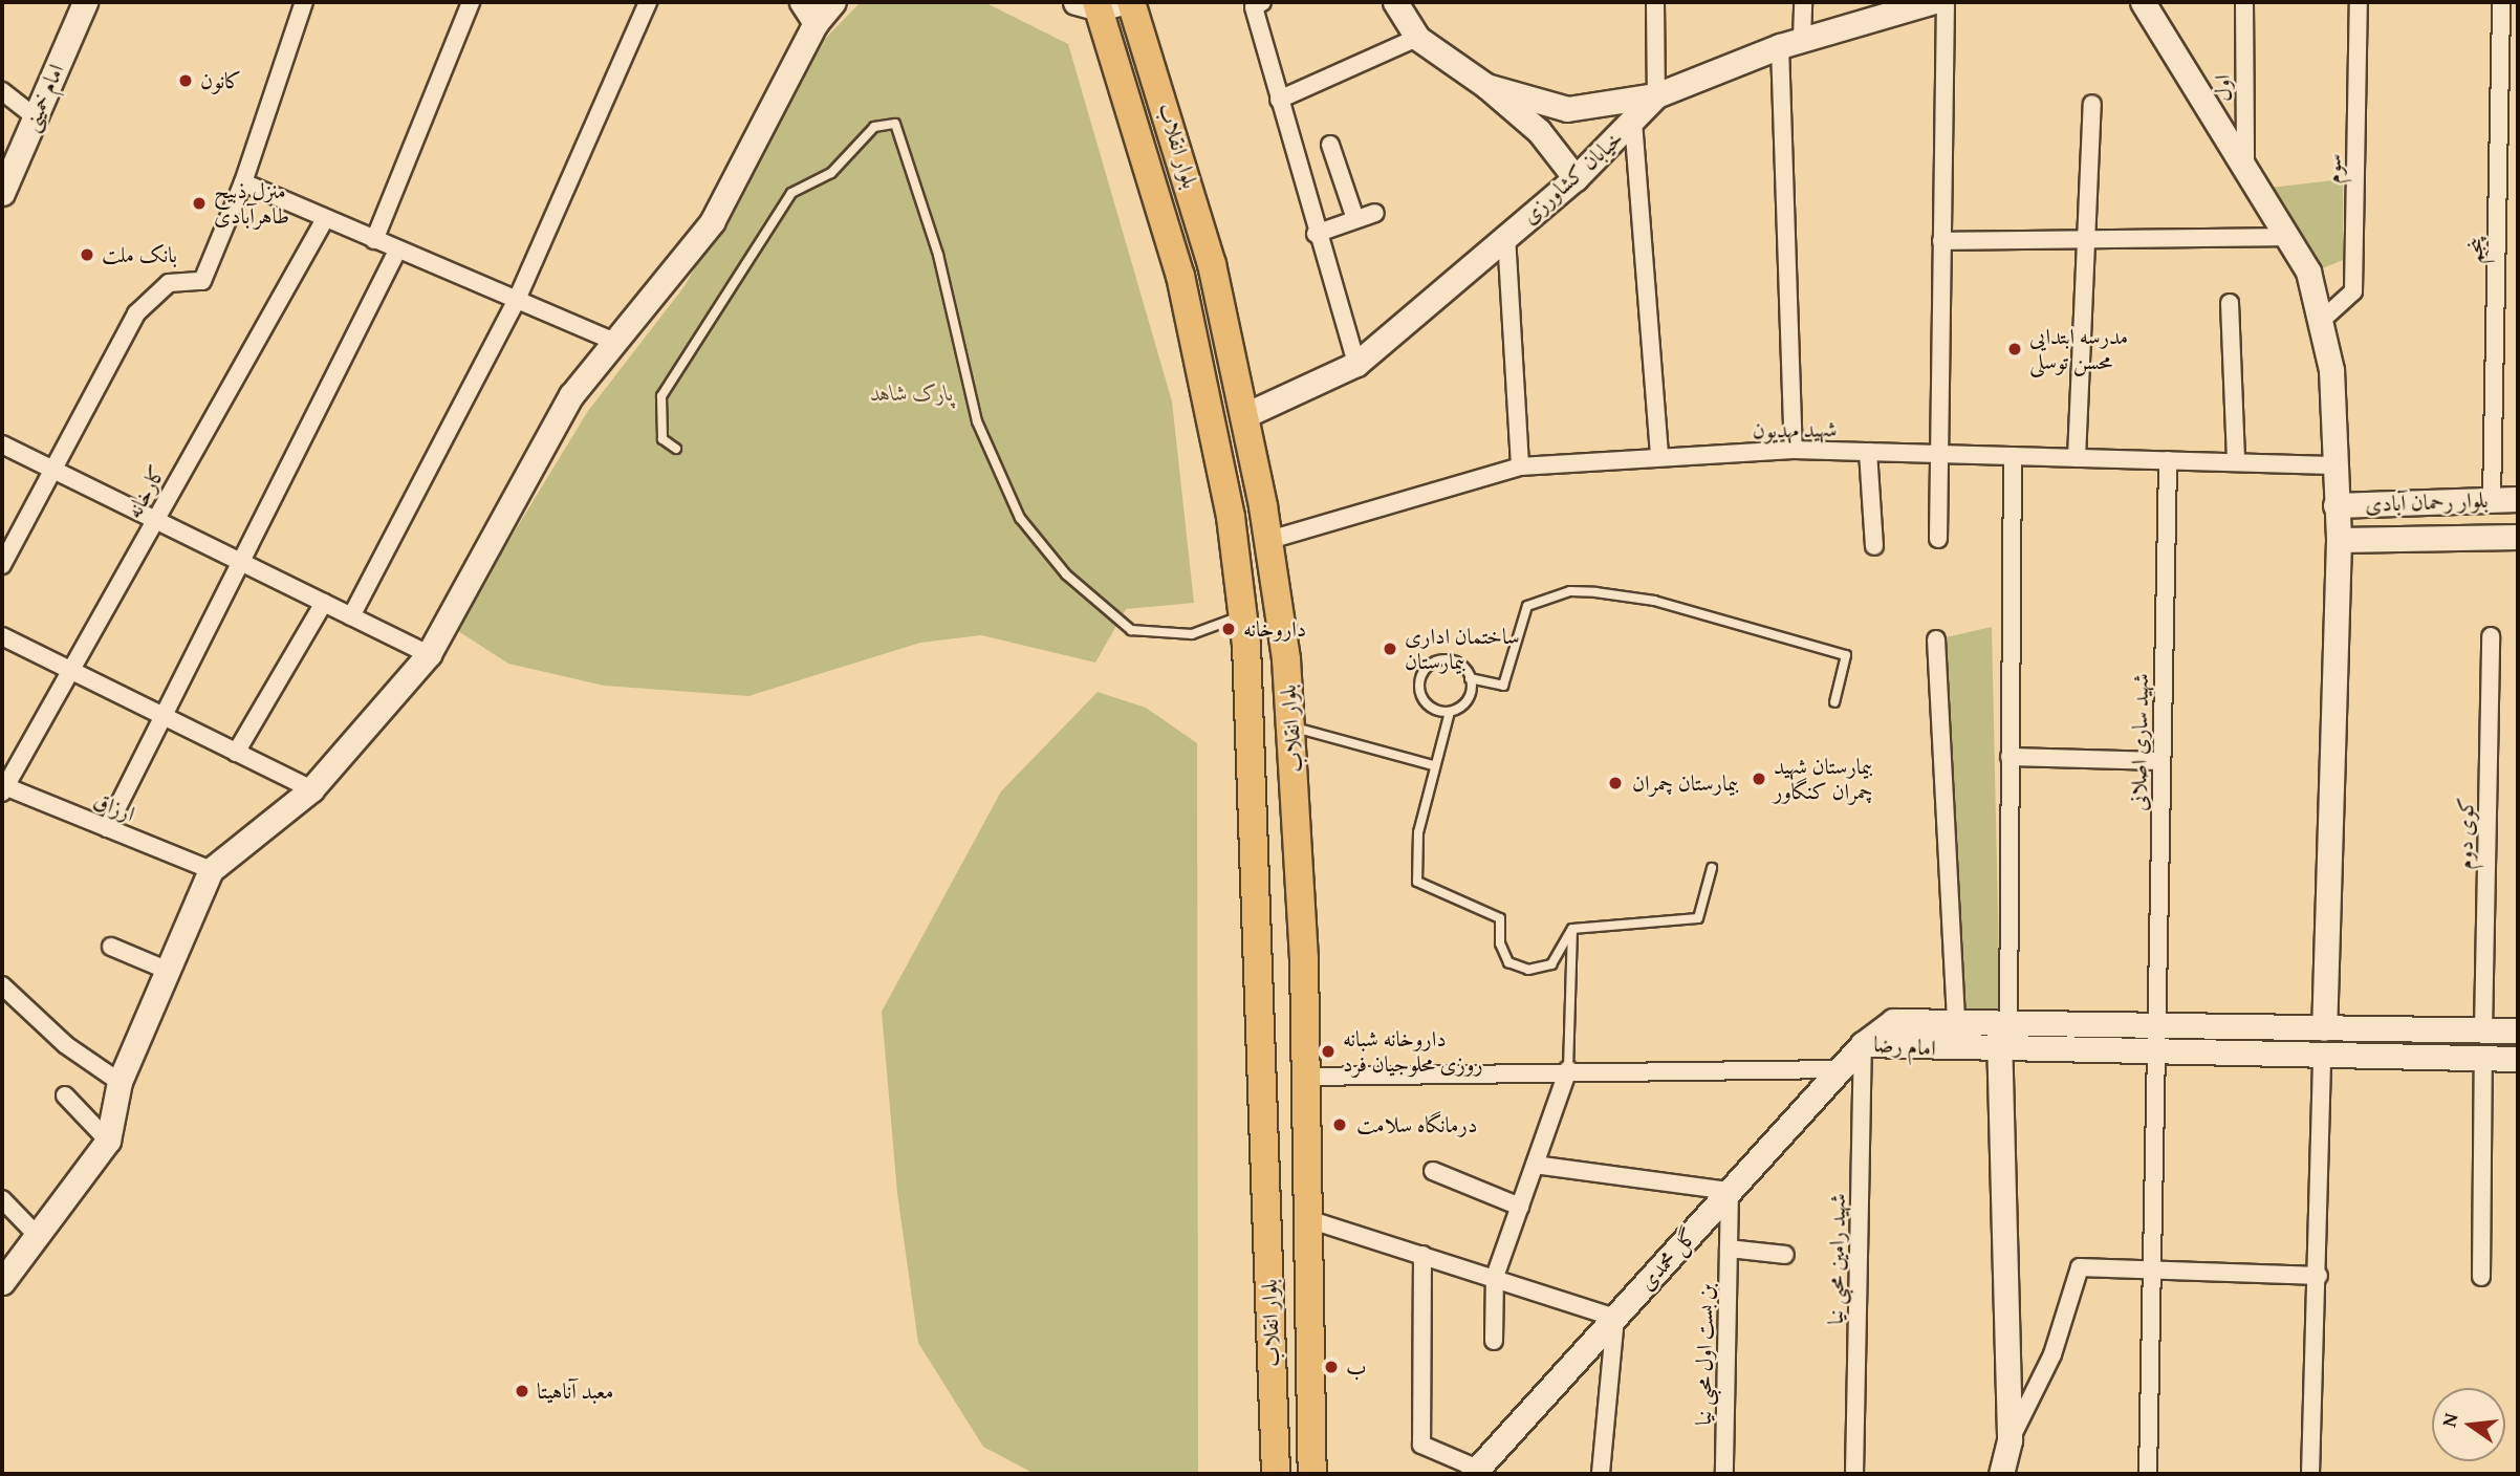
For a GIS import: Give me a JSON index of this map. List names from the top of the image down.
{
  "streets": {
    "main road": ["بلوار انقلاب"],
    "street": [
      "اول",
      "امام خمینی",
      "سوم",
      "خیابان کشاورزی",
      "پنجم",
      "شهید مهدیون",
      "کارخانه",
      "بلوار رحمان آبادی",
      "شهید ساری اصلانی",
      "ارزاق",
      "کوی دوم",
      "امام رضا",
      "گل محمدی",
      "شهید رامین محبی نیا",
      "بن بست اول محبی نیا"
    ]
  },
  "crossings": [
    ["بلوار انقلاب", "خیابان کشاورزی"],
    ["بلوار انقلاب", "شهید مهدیون"],
    ["پنجم", "بلوار رحمان آبادی"],
    ["شهید مهدیون", "شهید ساری اصلانی"],
    ["کارخانه", "ارزاق"],
    ["شهید ساری اصلانی", "امام رضا"],
    ["کوی دوم", "امام رضا"],
    ["امام رضا", "گل محمدی"],
    ["امام رضا", "شهید رامین محبی نیا"],
    ["گل محمدی", "شهید رامین محبی نیا"],
    ["گل محمدی", "بن بست اول محبی نیا"]
  ],
  "parks": ["پارک شاهد"],
  "places": [
    "کانون",
    "منزل ذبیح طاهرآبادی",
    "بانک ملت",
    "مدرسه ابتدایی محسن توسلی",
    "داروخانه",
    "ساختمان اداری بیمارستان",
    "بیمارستان شهید چمران کنگاور",
    "بیمارستان چمران",
    "داروخانه شبانه روزی محلوجیان فرد",
    "درمانگاه سلامت",
    "ب",
    "معبد آناهیتا"
  ],
  "north": "left"
}
